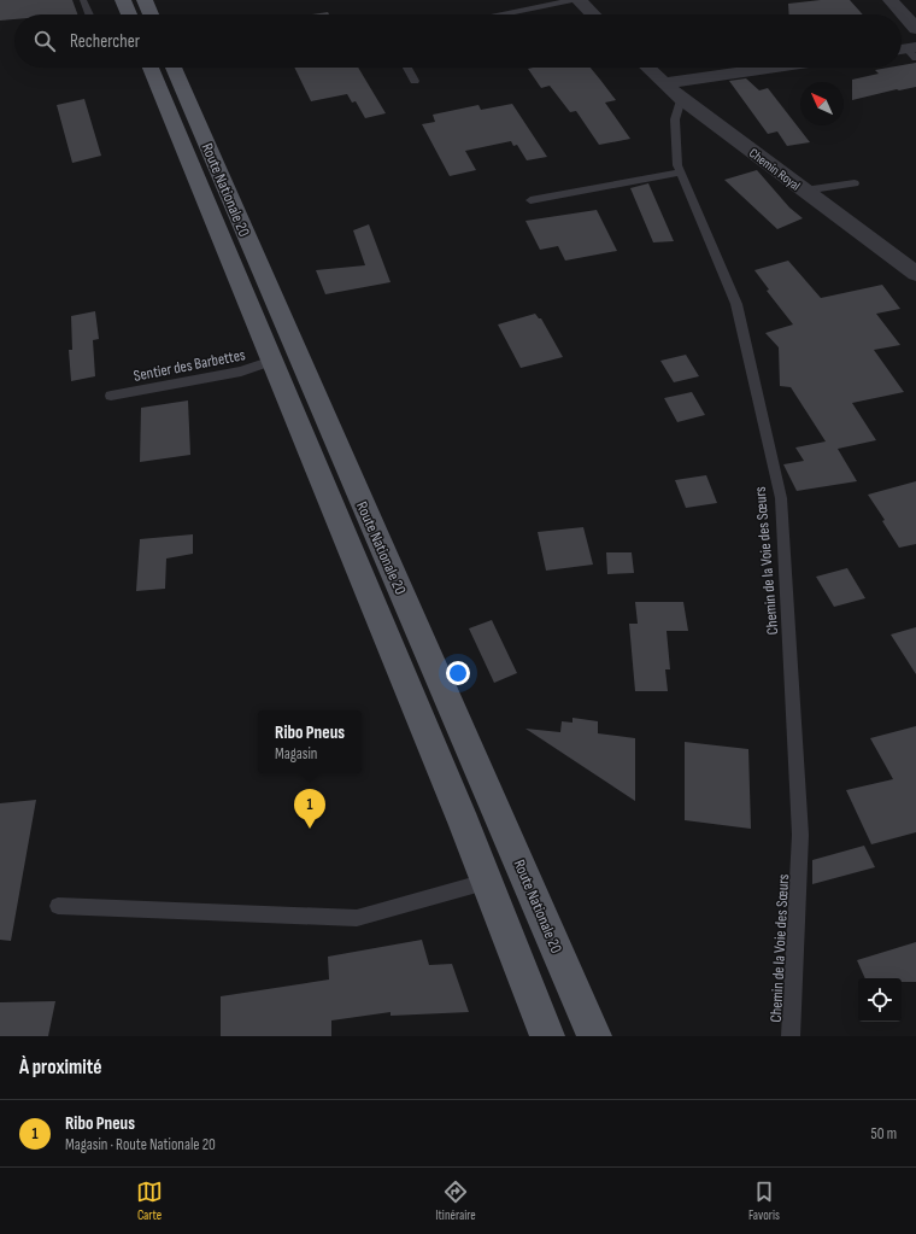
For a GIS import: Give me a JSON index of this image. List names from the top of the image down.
{
  "streets": {
    "main road": ["Route Nationale 20"],
    "street": ["Chemin Royal"],
    "lane": ["Sentier des Barbettes", "Chemin de la Voie des Sœurs"]
  },
  "crossings": [
    ["Chemin Royal", "Chemin de la Voie des Sœurs"],
    ["Route Nationale 20", "Sentier des Barbettes"]
  ],
  "north": "top left",
  "page": {
    "search": "Rechercher",
    "popup": ["Ribo Pneus", "Magasin"],
    "pins": "1",
    "heading": "À proximité",
    "list": [
      {
        "mark": "1",
        "name": "Ribo Pneus",
        "note": "Magasin · Route Nationale 20",
        "value": "50 m"
      }
    ],
    "nav": ["Carte", "Itinéraire", "Favoris"]
  }
}
